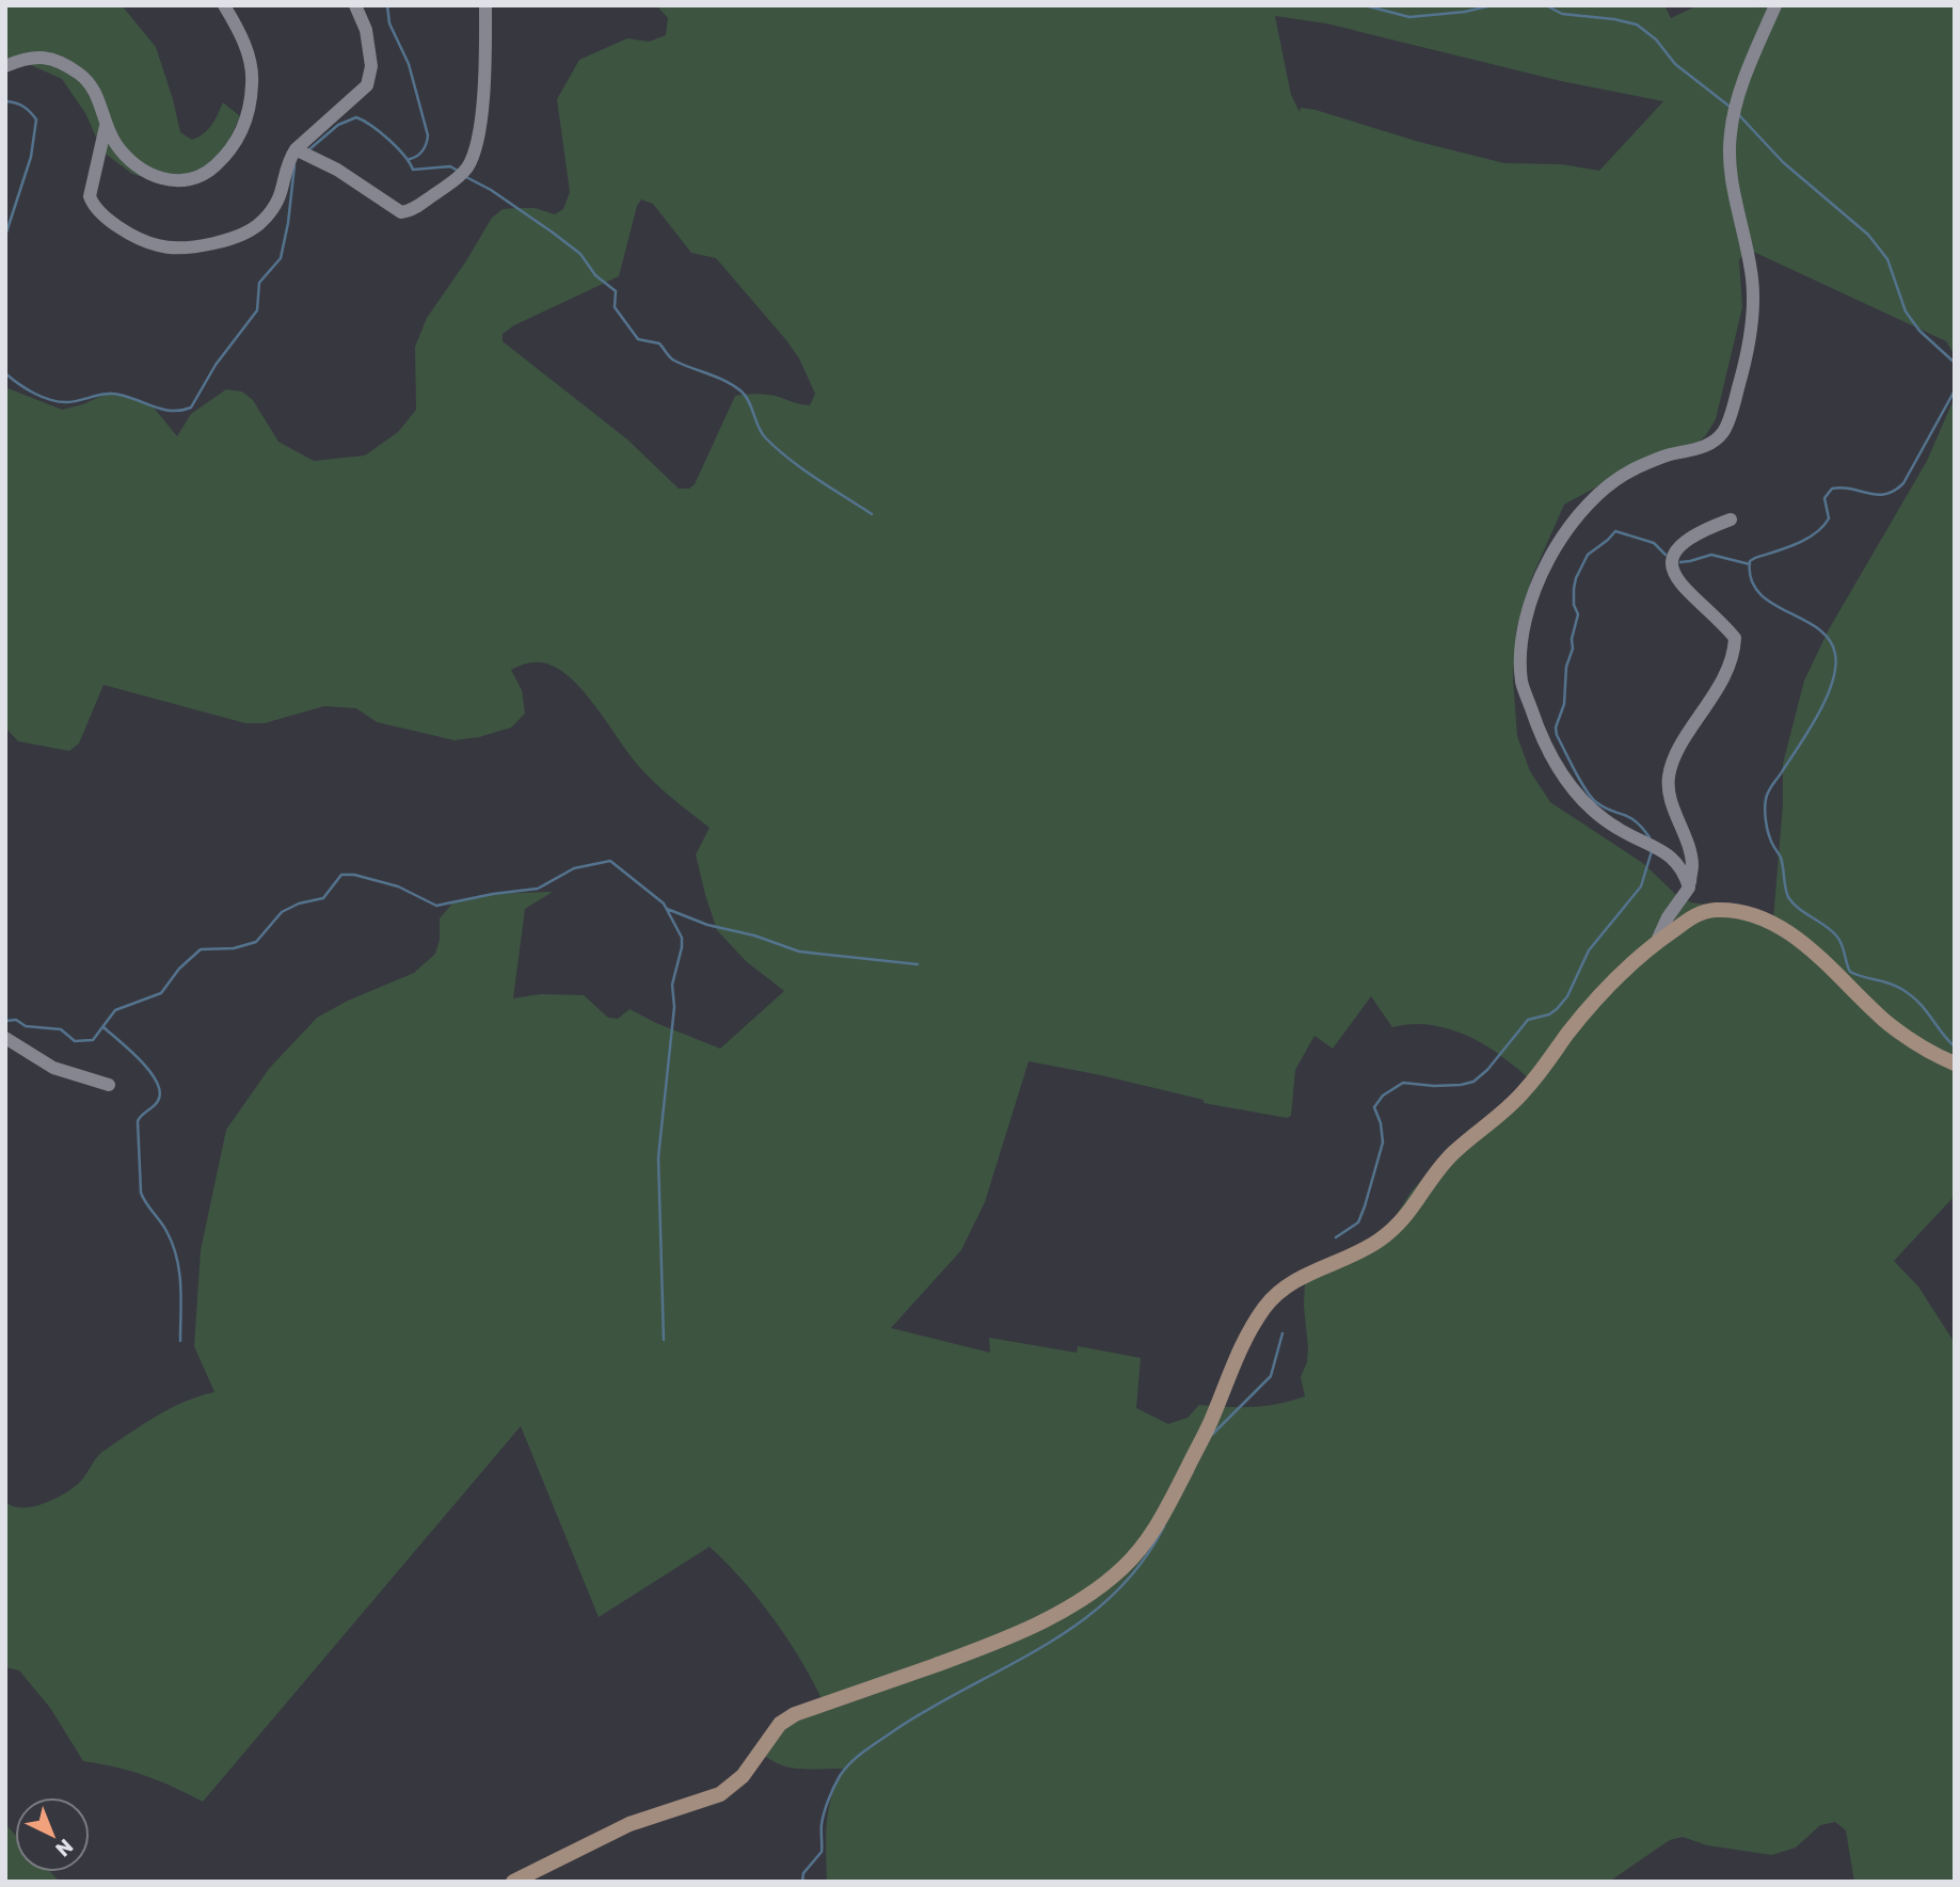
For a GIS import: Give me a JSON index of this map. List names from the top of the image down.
{
  "north": "bottom right"
}
